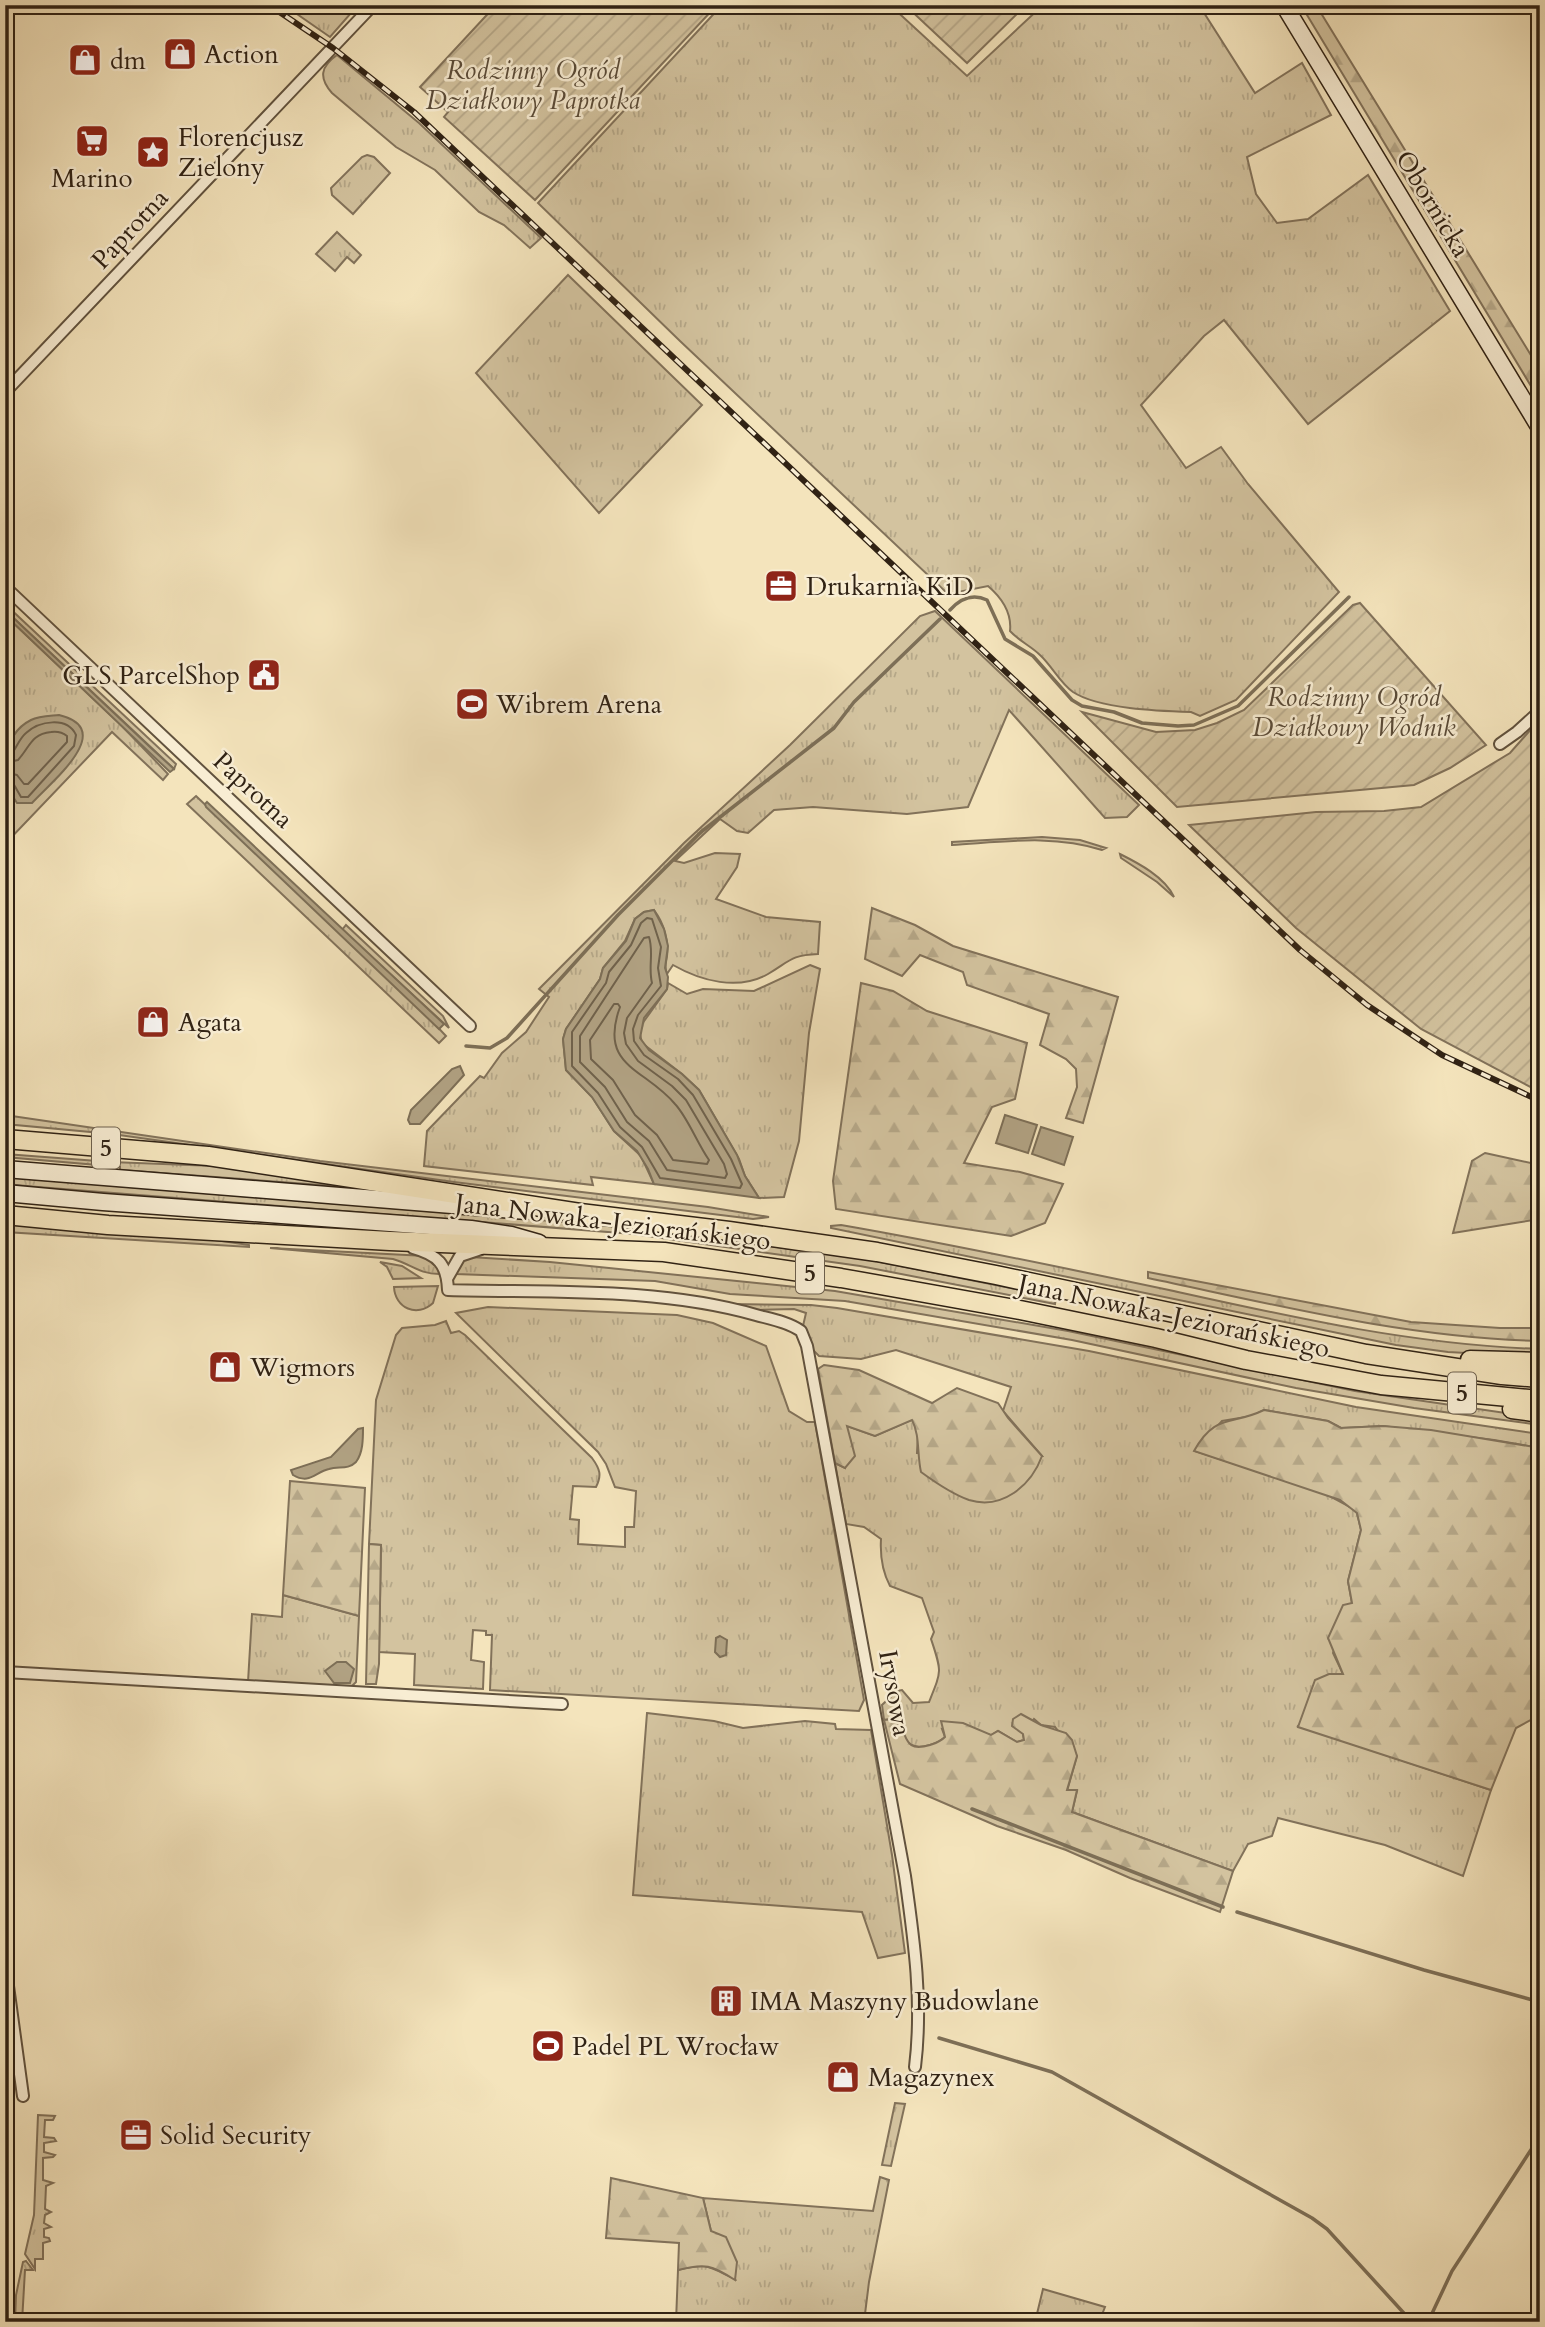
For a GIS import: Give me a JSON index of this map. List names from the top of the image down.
{
  "streets": {
    "main road": ["5", "Jana Nowaka-Jeziorańskiego"],
    "street": ["Obornicka", "Paprotna", "Irysowa"]
  },
  "crossings": [
    ["5", "Jana Nowaka-Jeziorańskiego"]
  ],
  "parks": ["Rodzinny Ogród Działkowy Paprotka", "Rodzinny Ogród Działkowy Wodnik"],
  "places": {
    "shop": [
      "Action",
      "dm",
      "Agata",
      "Wigmors",
      "Magazynex"
    ],
    "supermarket": ["Marino"],
    "place": ["Florencjusz Zielony"],
    "office": ["Drukarnia KiD", "Solid Security"],
    "public building": ["GLS ParcelShop"],
    "sports": ["Wibrem Arena", "Padel PL Wrocław"],
    "building": ["IMA Maszyny Budowlane"]
  }
}
